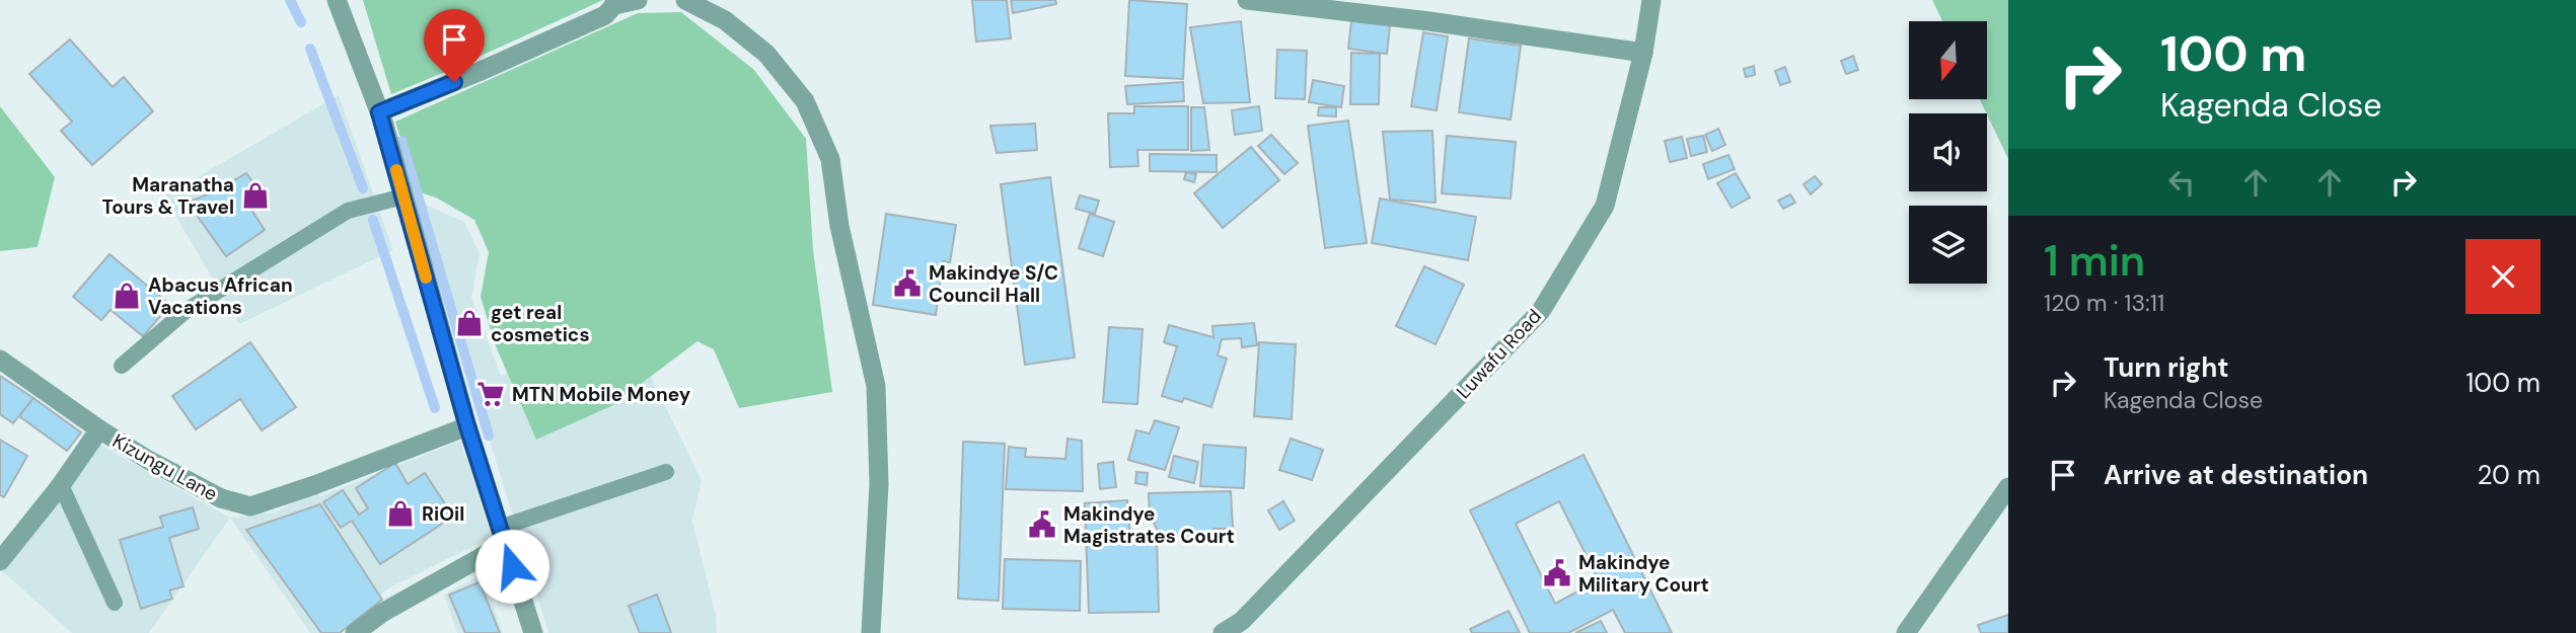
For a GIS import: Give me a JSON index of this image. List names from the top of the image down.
{
  "streets": {
    "street": ["Luwafu Road", "Kizungu Lane"]
  },
  "places": {
    "shop": [
      "Maranatha Tours & Travel",
      "Abacus African Vacations",
      "get real cosmetics",
      "RiOil"
    ],
    "public building": ["Makindye S/C Council Hall", "Makindye Magistrates Court", "Makindye Military Court"],
    "supermarket": ["MTN Mobile Money"]
  },
  "north": "bottom",
  "page": {
    "turn": ["100 m", "Kagenda Close"],
    "heading": ["1 min", "120 m · 13:11"],
    "list": [
      {
        "name": "Turn right",
        "note": "Kagenda Close",
        "value": "100 m"
      },
      {
        "name": "Arrive at destination",
        "value": "20 m"
      }
    ]
  }
}
